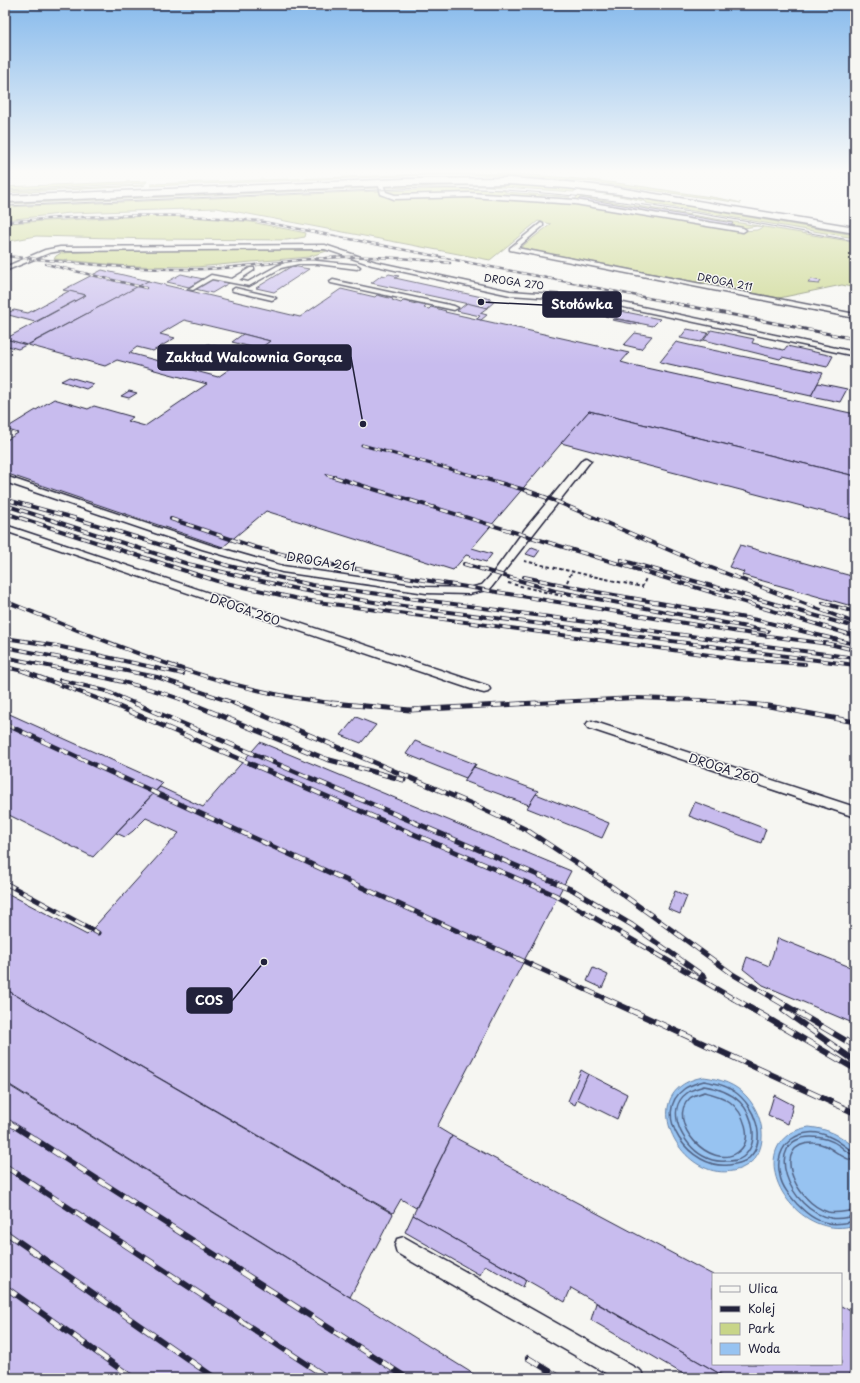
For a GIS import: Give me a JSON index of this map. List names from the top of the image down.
{
  "streets": {
    "lane": [
      "DROGA 270",
      "DROGA 211",
      "DROGA 261",
      "DROGA 260"
    ]
  },
  "places": ["Stołówka", "Zakład Walcownia Gorąca", "COS"],
  "legend": [
    "Ulica",
    "Kolej",
    "Park",
    "Woda"
  ]
}
